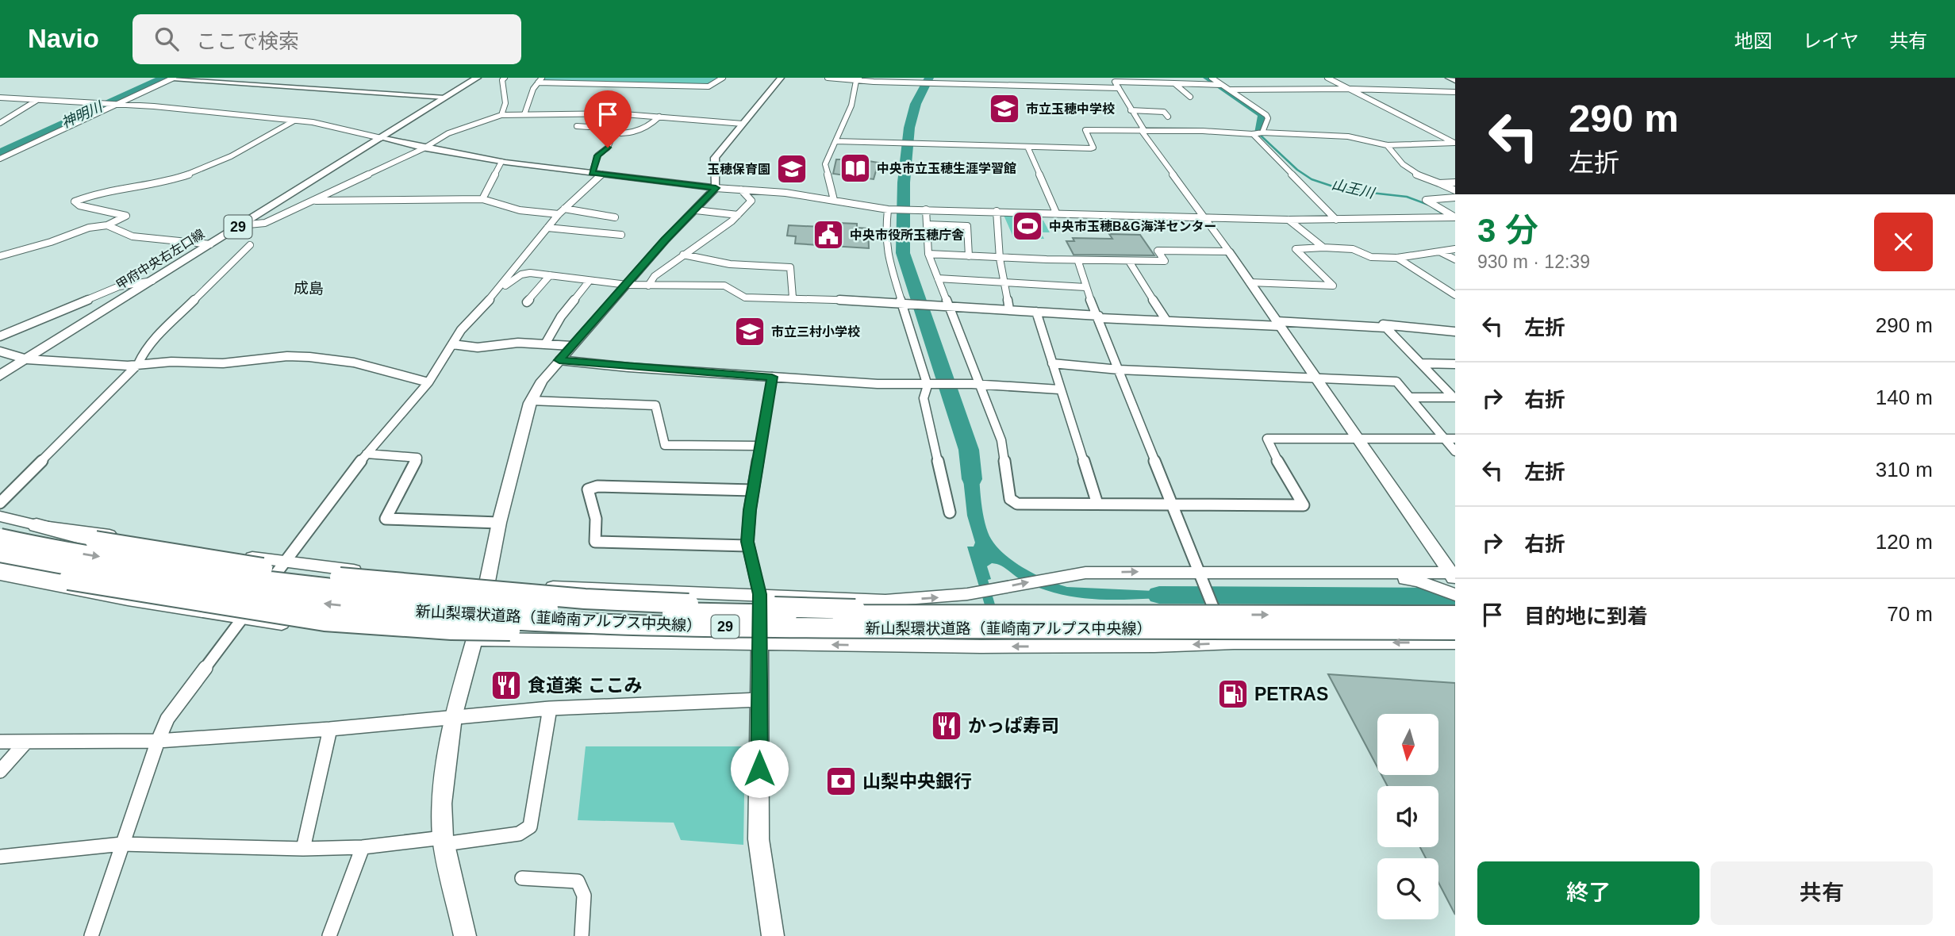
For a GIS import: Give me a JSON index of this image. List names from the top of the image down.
{
  "streets": {
    "highway": ["29", "新山梨環状道路（韮崎南アルプス中央線）"],
    "main road": ["甲府中央右左口線"]
  },
  "districts": ["成島"],
  "water": ["神明川", "山王川"],
  "places": {
    "school or university": ["市立玉穂中学校", "玉穂保育園", "市立三村小学校"],
    "library": ["中央市立玉穂生涯学習館"],
    "sports": ["中央市玉穂B&G海洋センター"],
    "public building": ["中央市役所玉穂庁舎"],
    "restaurant": ["食道楽 ここみ", "かっぱ寿司"],
    "fuel station": ["PETRAS"],
    "bank": ["山梨中央銀行"]
  },
  "north": "bottom",
  "page": {
    "header": "Navio",
    "search": "ここで検索",
    "nav": ["地図", "レイヤ", "共有"],
    "turn": ["290 m", "左折"],
    "heading": ["3 分", "930 m · 12:39"],
    "list": [
      {
        "name": "左折",
        "value": "290 m"
      },
      {
        "name": "右折",
        "value": "140 m"
      },
      {
        "name": "左折",
        "value": "310 m"
      },
      {
        "name": "右折",
        "value": "120 m"
      },
      {
        "name": "目的地に到着",
        "value": "70 m"
      }
    ],
    "buttons": ["終了", "共有"]
  }
}
